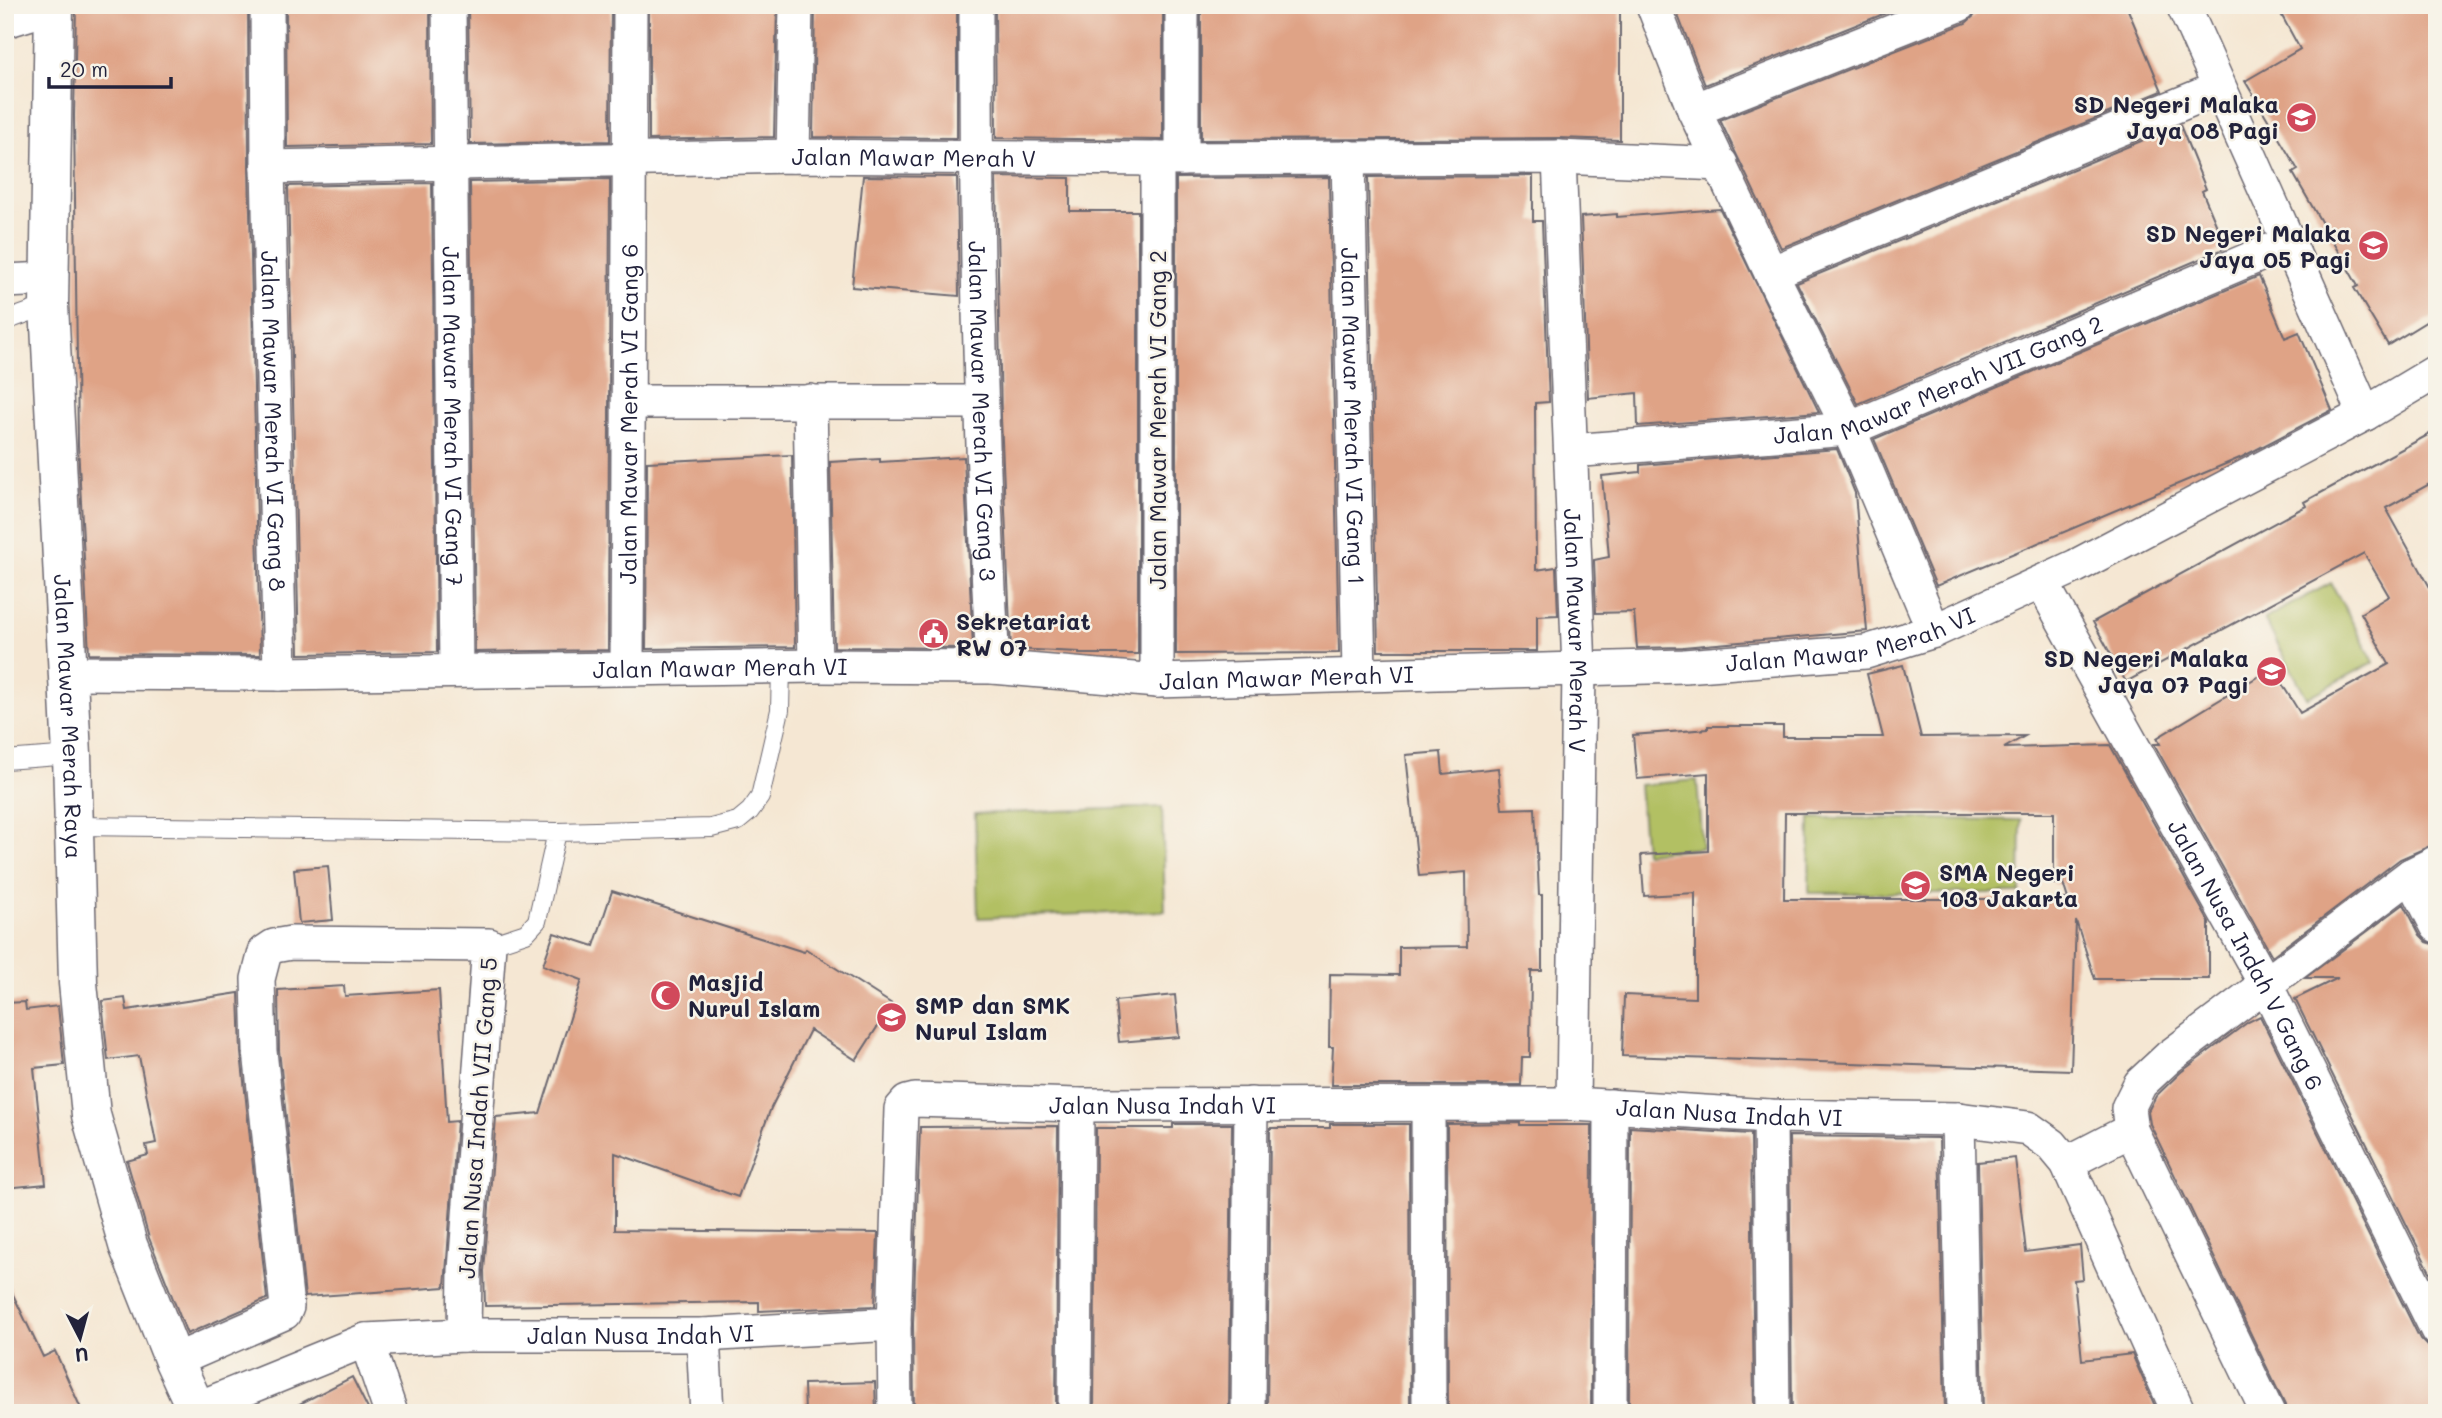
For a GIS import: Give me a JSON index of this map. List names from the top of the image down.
{
  "streets": {
    "street": [
      "Jalan Mawar Merah V",
      "Jalan Mawar Merah VII Gang 2",
      "Jalan Mawar Merah VI Gang 3",
      "Jalan Mawar Merah VI Gang 6",
      "Jalan Mawar Merah VI Gang 1",
      "Jalan Mawar Merah VI Gang 7",
      "Jalan Mawar Merah VI Gang 2",
      "Jalan Mawar Merah VI Gang 8",
      "Jalan Mawar Merah VI",
      "Jalan Mawar Merah Raya",
      "Jalan Nusa Indah V Gang 6",
      "Jalan Nusa Indah VI",
      "Jalan Nusa Indah VII Gang 5"
    ]
  },
  "crossings": [
    ["Jalan Mawar Merah V", "Jalan Mawar Merah VII Gang 2"],
    ["Jalan Mawar Merah V", "Jalan Mawar Merah VI Gang 3"],
    ["Jalan Mawar Merah V", "Jalan Mawar Merah VI Gang 6"],
    ["Jalan Mawar Merah V", "Jalan Mawar Merah VI Gang 1"],
    ["Jalan Mawar Merah V", "Jalan Mawar Merah VI Gang 7"],
    ["Jalan Mawar Merah V", "Jalan Mawar Merah VI Gang 2"],
    ["Jalan Mawar Merah V", "Jalan Mawar Merah VI Gang 8"],
    ["Jalan Mawar Merah V", "Jalan Mawar Merah VI"],
    ["Jalan Mawar Merah V", "Jalan Nusa Indah VI"],
    ["Jalan Mawar Merah VI Gang 3", "Jalan Mawar Merah VI"],
    ["Jalan Mawar Merah VI Gang 6", "Jalan Mawar Merah VI"],
    ["Jalan Mawar Merah VI Gang 1", "Jalan Mawar Merah VI"],
    ["Jalan Mawar Merah VI Gang 7", "Jalan Mawar Merah VI"],
    ["Jalan Mawar Merah VI Gang 2", "Jalan Mawar Merah VI"],
    ["Jalan Mawar Merah VI Gang 8", "Jalan Mawar Merah VI"],
    ["Jalan Mawar Merah VI", "Jalan Mawar Merah Raya"],
    ["Jalan Mawar Merah VI", "Jalan Nusa Indah V Gang 6"],
    ["Jalan Mawar Merah Raya", "Jalan Nusa Indah VI"],
    ["Jalan Mawar Merah Raya", "Jalan Nusa Indah VII Gang 5"],
    ["Jalan Nusa Indah VI", "Jalan Nusa Indah VII Gang 5"]
  ],
  "places": {
    "school or university": [
      "SD Negeri Malaka Jaya 08 Pagi",
      "SD Negeri Malaka Jaya 05 Pagi",
      "SD Negeri Malaka Jaya 07 Pagi",
      "SMA Negeri 103 Jakarta",
      "SMP dan SMK Nurul Islam"
    ],
    "public building": ["Sekretariat RW 07"],
    "mosque": ["Masjid Nurul Islam"]
  },
  "scale_bar": "20 m",
  "north": "bottom"
}
